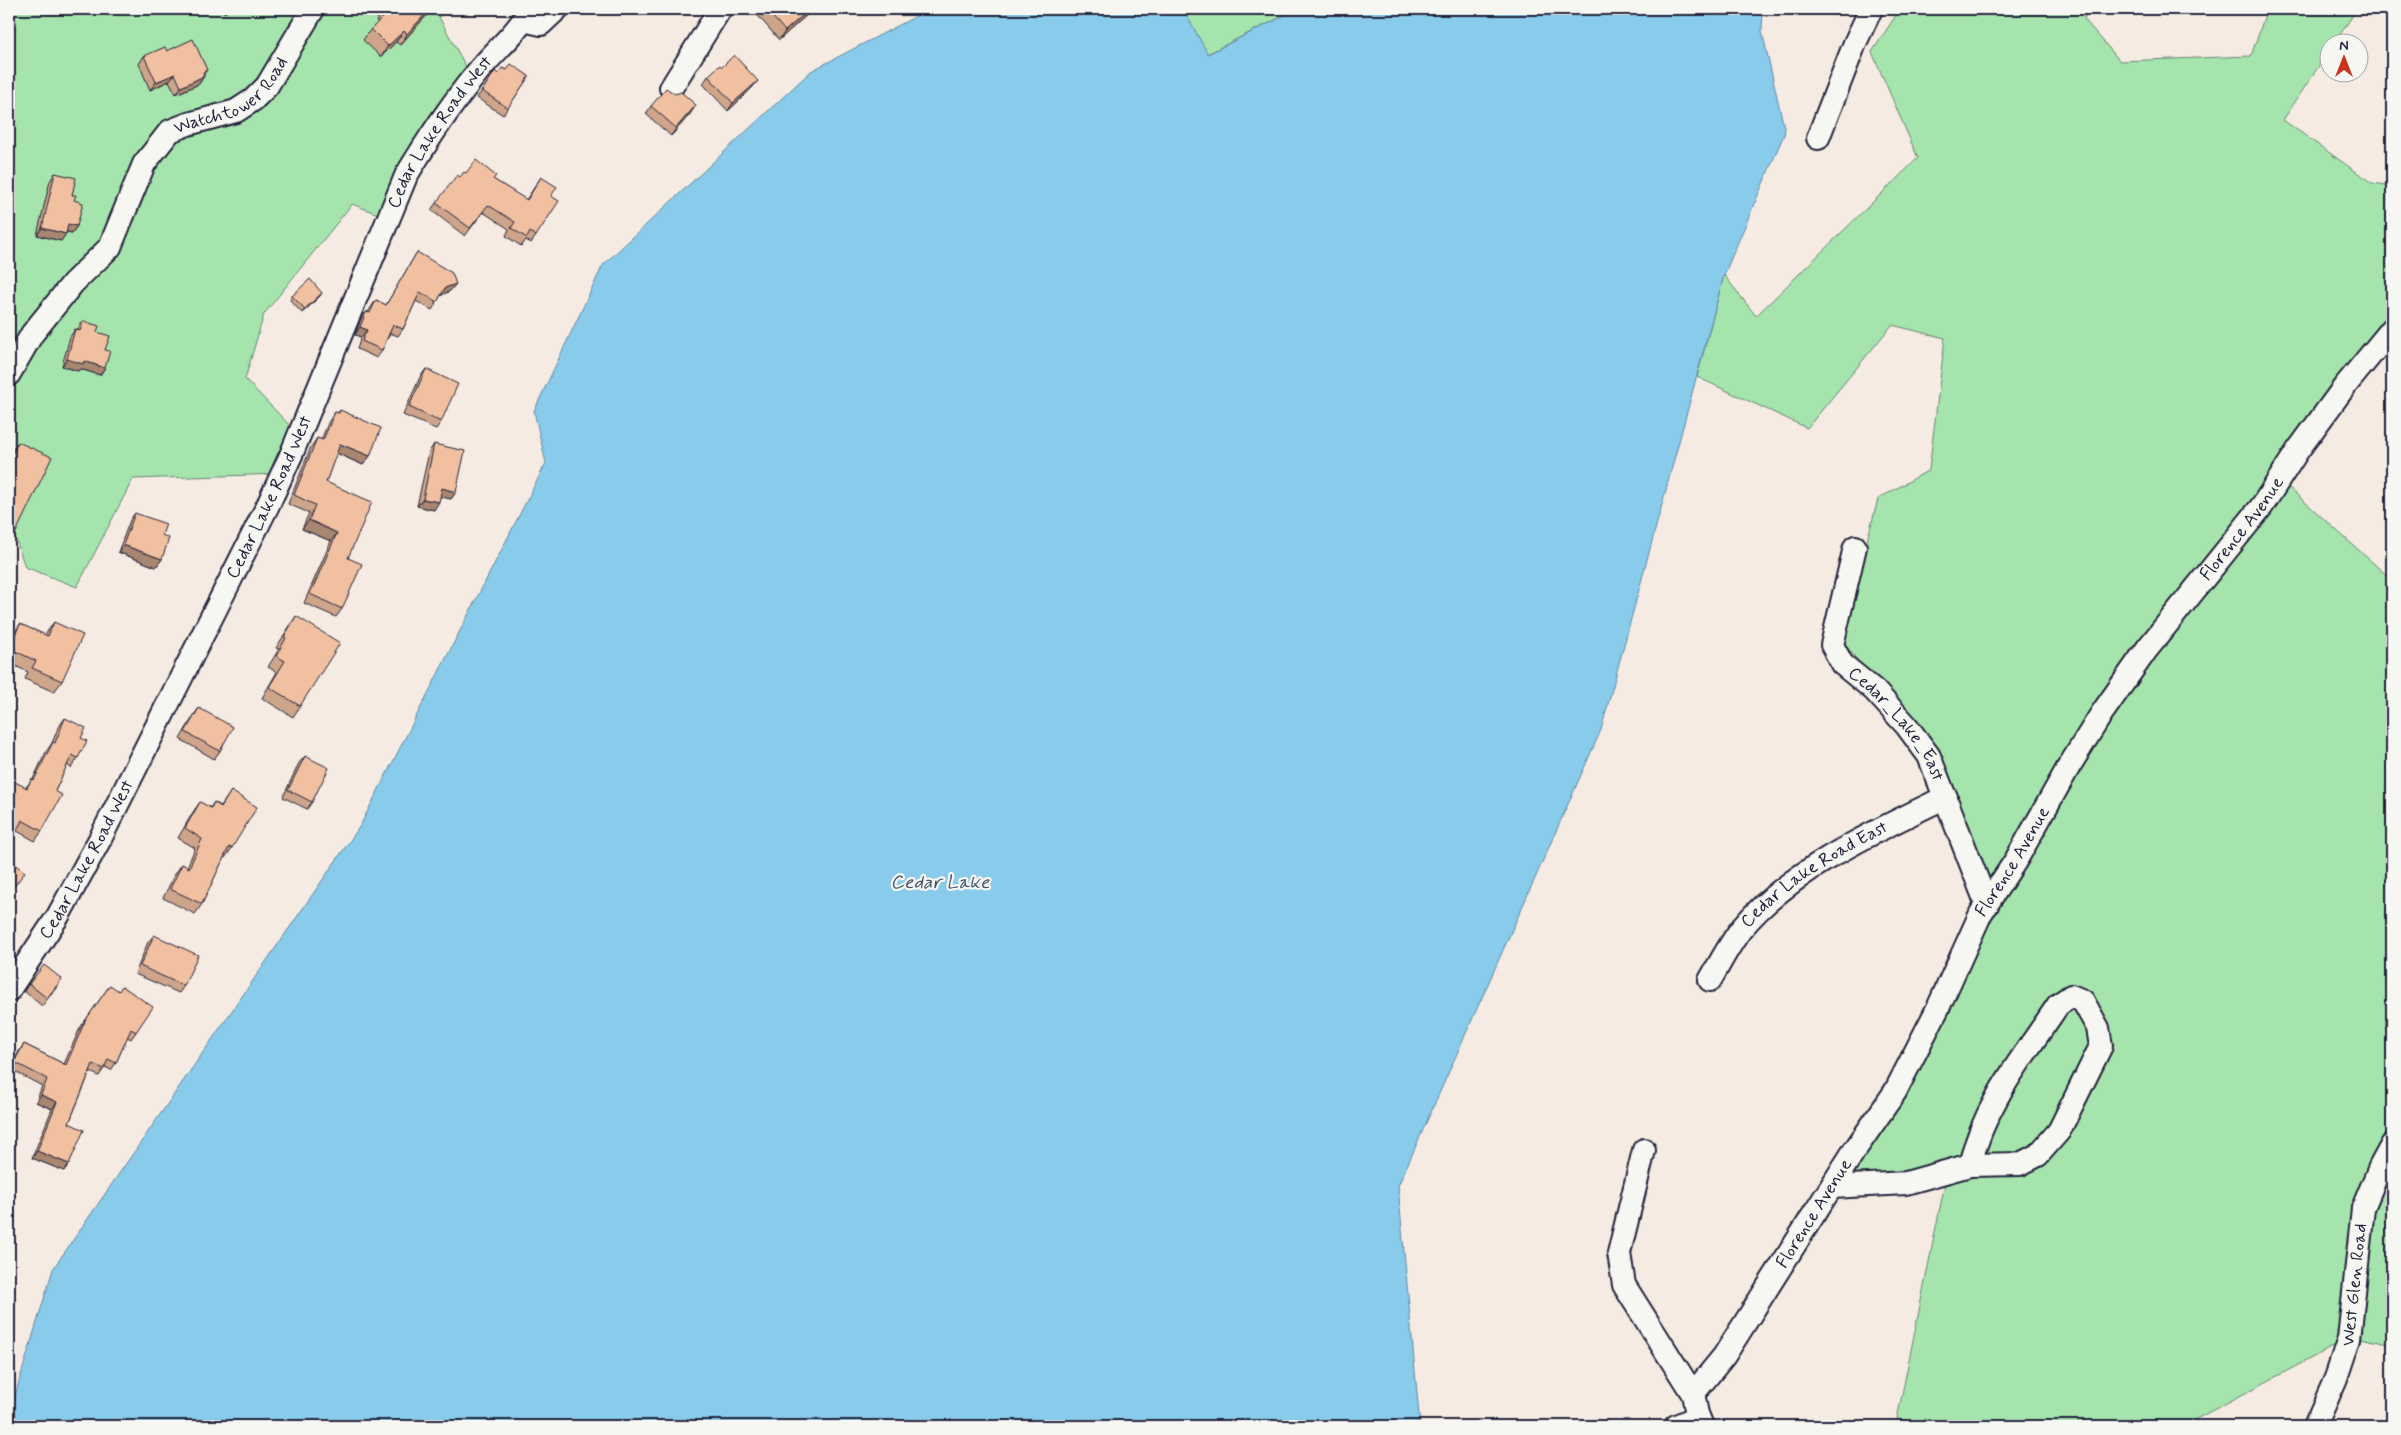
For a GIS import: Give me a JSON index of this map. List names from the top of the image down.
{
  "streets": {
    "street": [
      "Watchtower Road",
      "Cedar Lake Road West",
      "Florence Avenue",
      "Cedar_Lake_East",
      "Cedar Lake Road East",
      "West Glen Road"
    ]
  },
  "crossings": [
    ["Florence Avenue", "Cedar_Lake_East"],
    ["Cedar_Lake_East", "Cedar Lake Road East"]
  ],
  "water": ["Cedar Lake"],
  "north": "top"
}
